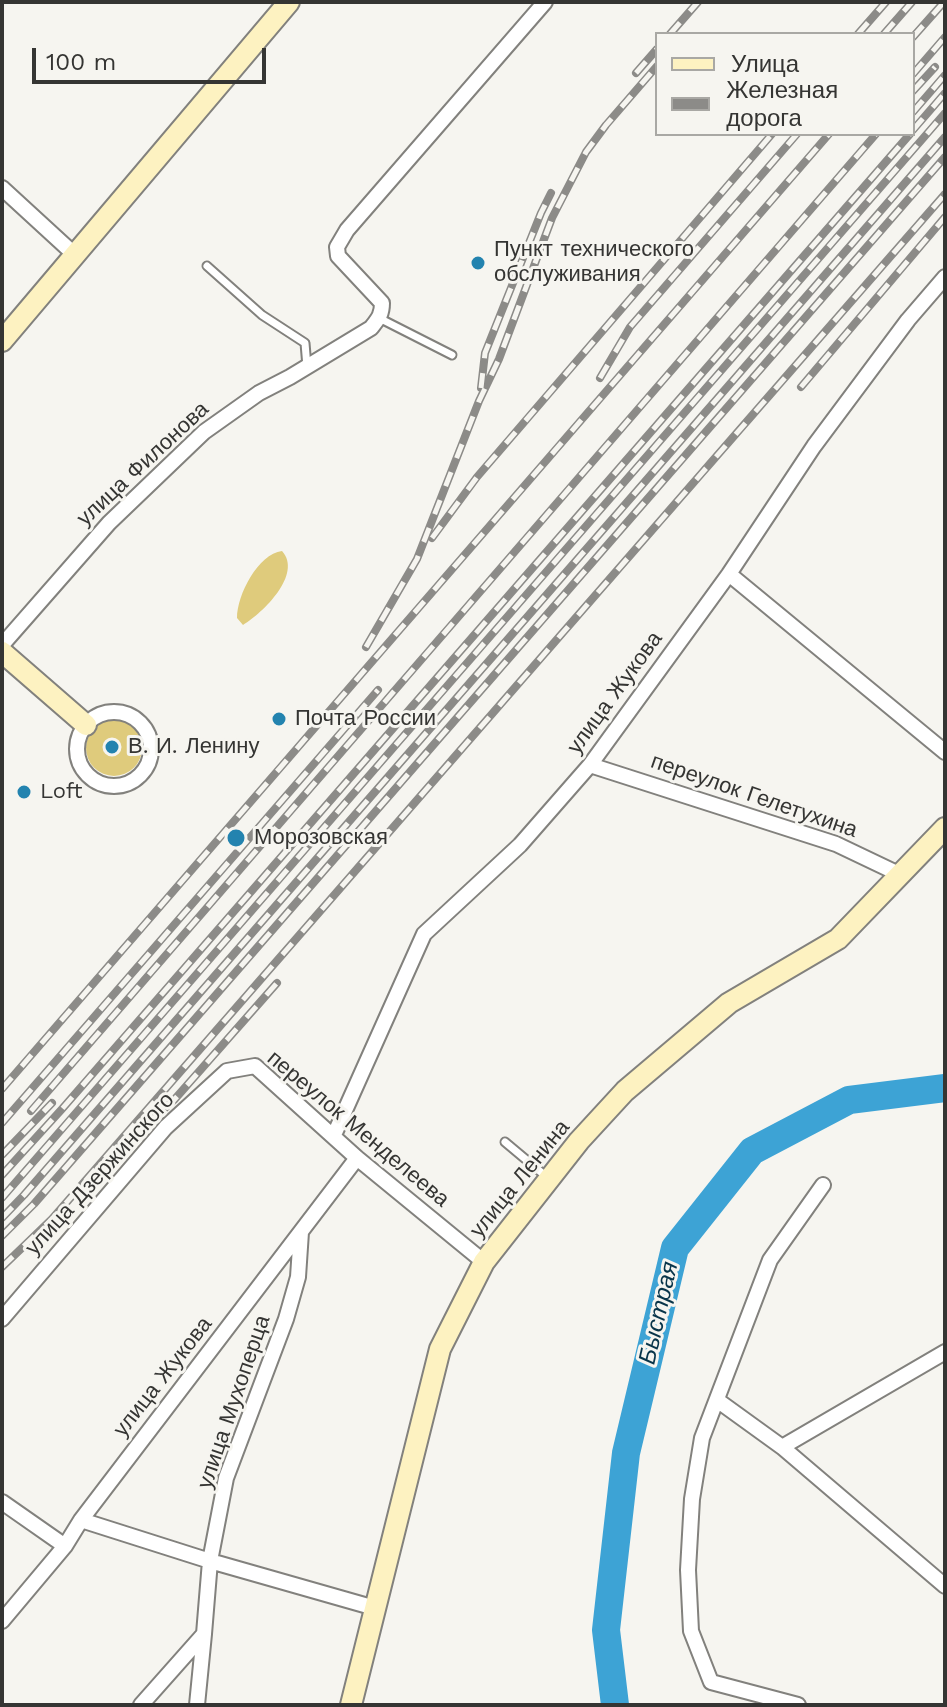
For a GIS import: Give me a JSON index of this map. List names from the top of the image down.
{
  "streets": {
    "street": [
      "улица Филонова",
      "улица Жукова",
      "переулок Гелетухина",
      "переулок Менделеева",
      "улица Дзержинского",
      "улица Ленина",
      "улица Мухоперца"
    ]
  },
  "crossings": [
    ["улица Жукова", "переулок Гелетухина"],
    ["улица Жукова", "переулок Менделеева"],
    ["улица Жукова", "улица Мухоперца"],
    ["переулок Гелетухина", "улица Ленина"],
    ["переулок Менделеева", "улица Дзержинского"],
    ["переулок Менделеева", "улица Ленина"]
  ],
  "water": ["Быстрая"],
  "places": [
    "Пункт технического обслуживания",
    "Почта России",
    "В. И. Ленину",
    "Loft",
    "Морозовская"
  ],
  "legend": ["Улица", "Железная дорога"],
  "scale_bar": "100 m"
}
